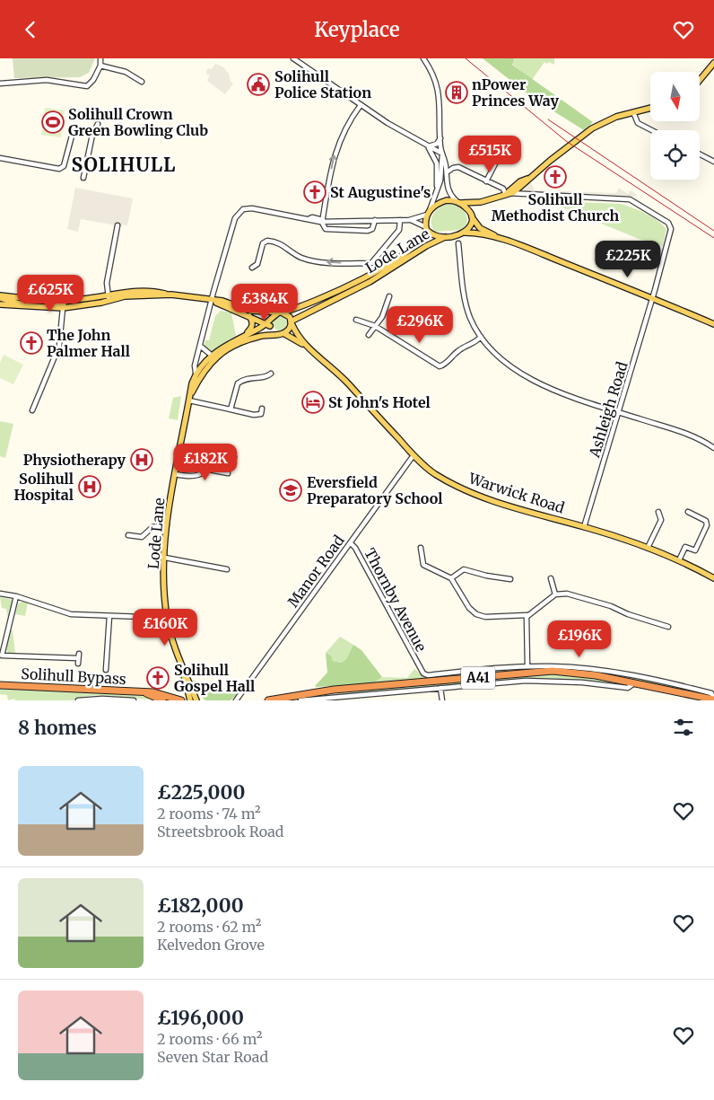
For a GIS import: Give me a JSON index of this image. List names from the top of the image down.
{
  "streets": {
    "highway": ["Solihull Bypass", "A41"],
    "main road": ["Lode Lane", "Warwick Road"],
    "street": ["Ashleigh Road", "Manor Road", "Thornby Avenue"]
  },
  "crossings": [
    ["Lode Lane", "Warwick Road"],
    ["Ashleigh Road", "Warwick Road"],
    ["Warwick Road", "Manor Road"],
    ["Manor Road", "Thornby Avenue"]
  ],
  "districts": ["SOLIHULL"],
  "places": {
    "public building": ["Solihull Police Station"],
    "building": ["nPower Princes Way"],
    "sports": ["Solihull Crown Green Bowling Club"],
    "church": [
      "Solihull Methodist Church",
      "St Augustine's",
      "The John Palmer Hall",
      "Solihull Gospel Hall"
    ],
    "hotel": ["St John's Hotel"],
    "hospital": ["Physiotherapy", "Solihull Hospital"],
    "school or university": ["Eversfield Preparatory School"]
  },
  "north": "bottom",
  "page": {
    "header": "Keyplace",
    "price": [
      "£515K",
      "£225K",
      "£625K",
      "£384K",
      "£296K",
      "£182K",
      "£160K",
      "£196K"
    ],
    "heading": "8 homes",
    "list": [
      {
        "name": "£225,000",
        "note": "2 rooms · 74 m² · Streetsbrook Road"
      },
      {
        "name": "£182,000",
        "note": "2 rooms · 62 m² · Kelvedon Grove"
      },
      {
        "name": "£196,000",
        "note": "2 rooms · 66 m² · Seven Star Road"
      }
    ]
  }
}
